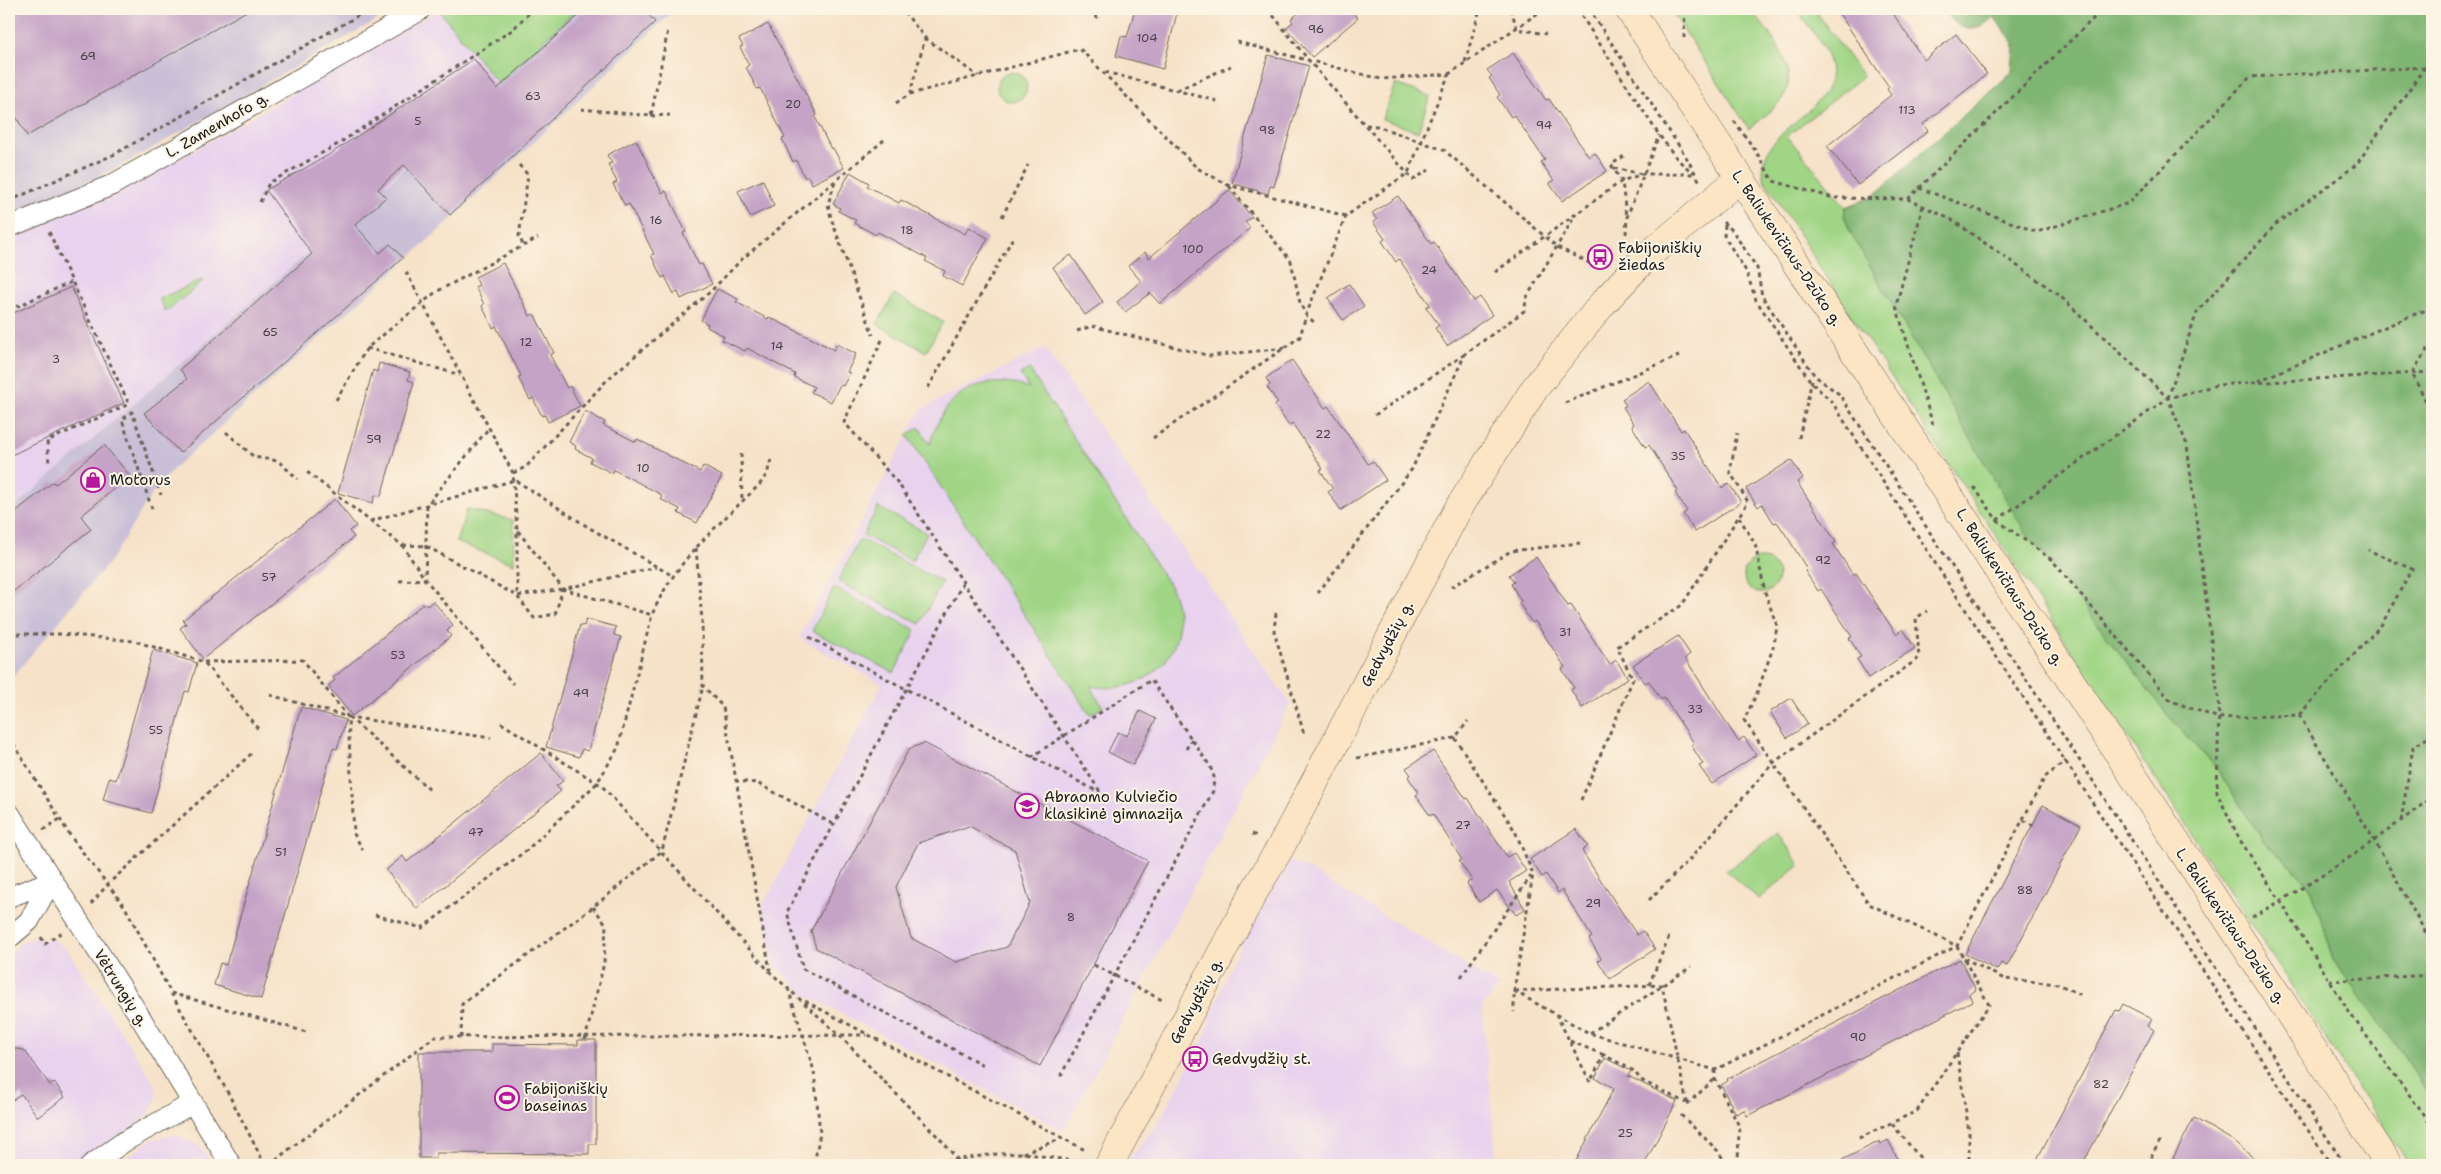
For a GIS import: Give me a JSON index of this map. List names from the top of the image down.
{
  "streets": {
    "main road": ["L. Baliukevičiaus-Dzūko g.", "Gedvydžių g."],
    "street": ["L. Zamenhofo g.", "Vėtrungių g."]
  },
  "crossings": [
    ["L. Baliukevičiaus-Dzūko g.", "Gedvydžių g."]
  ],
  "places": {
    "bus stop": ["Fabijoniškių žiedas", "Gedvydžių st."],
    "shop": ["Motorus"],
    "school or university": ["Abraomo Kulviečio klasikinė gimnazija"],
    "sports": ["Fabijoniškių baseinas"]
  },
  "house_numbers": [
    "96",
    "104",
    "69",
    "63",
    "20",
    "113",
    "5",
    "94",
    "98",
    "16",
    "18",
    "100",
    "24",
    "65",
    "12",
    "14",
    "3",
    "22",
    "59",
    "35",
    "10",
    "92",
    "57",
    "31",
    "53",
    "49",
    "33",
    "55",
    "27",
    "47",
    "51",
    "88",
    "29",
    "8",
    "90",
    "82",
    "25"
  ]
}
